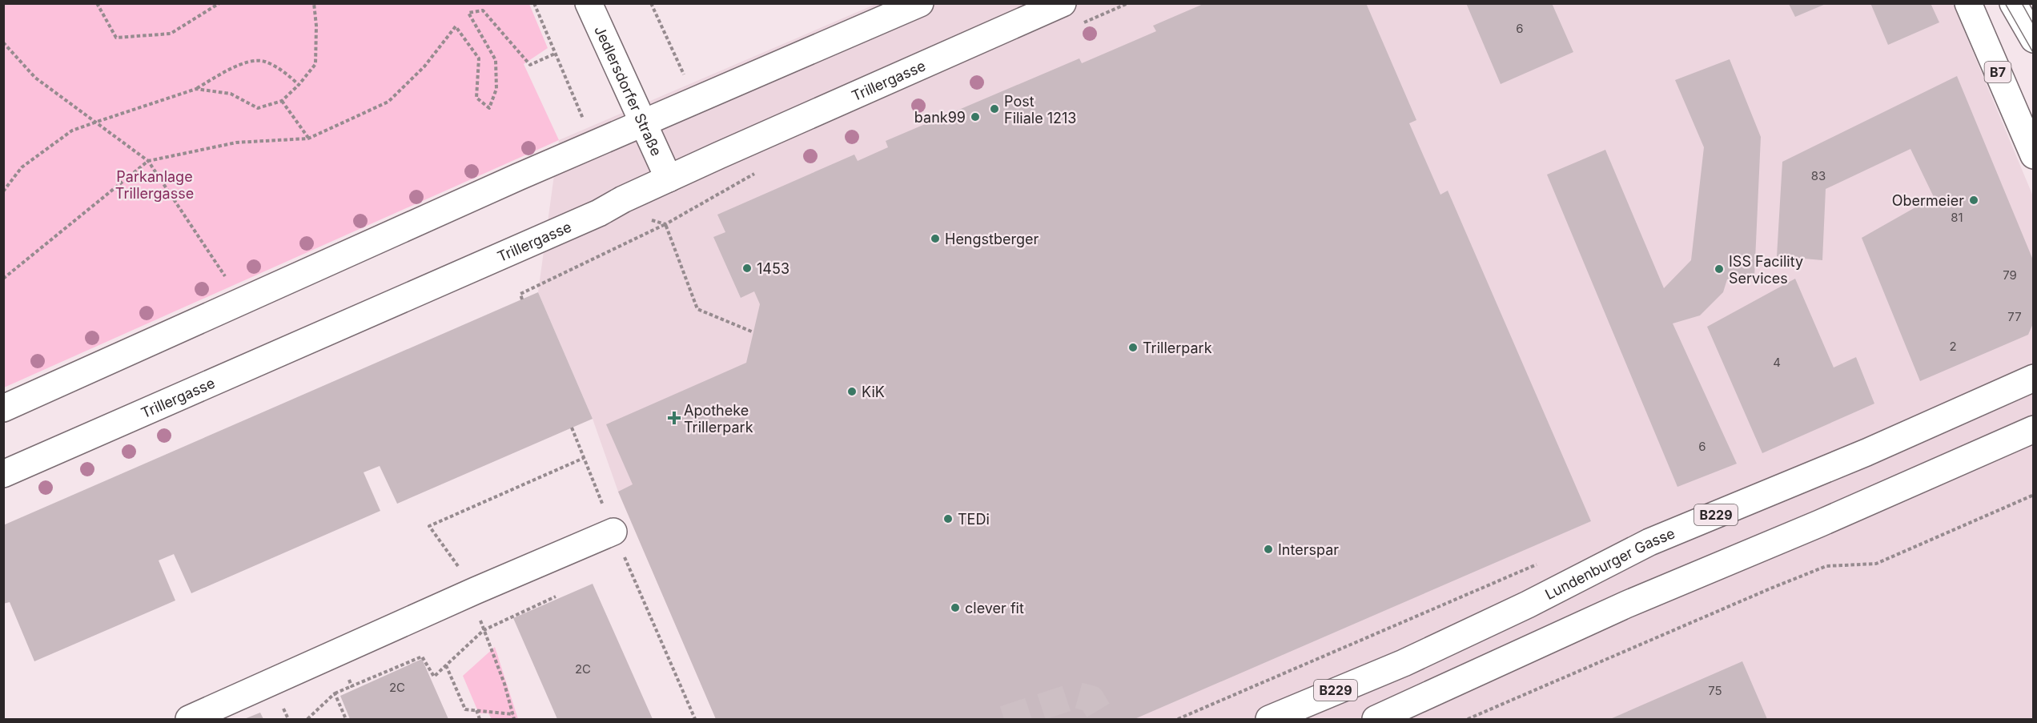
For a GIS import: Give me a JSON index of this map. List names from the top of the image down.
{
  "streets": {
    "street": [
      "B7",
      "Trillergasse",
      "Jedlersdorfer Straße",
      "B229",
      "Lundenburger Gasse"
    ]
  },
  "crossings": [
    ["Trillergasse", "Jedlersdorfer Straße"]
  ],
  "parks": ["Parkanlage Trillergasse"],
  "places": {
    "other": [
      "Post Filiale 1213",
      "bank99",
      "Obermeier",
      "Hengstberger",
      "1453",
      "ISS Facility Services",
      "Trillerpark",
      "KiK",
      "TEDi",
      "Interspar",
      "clever fit"
    ],
    "health": ["Apotheke Trillerpark"]
  },
  "house_numbers": [
    "6",
    "83",
    "81",
    "79",
    "77",
    "2",
    "4",
    "6",
    "2C",
    "2C",
    "75"
  ]
}
